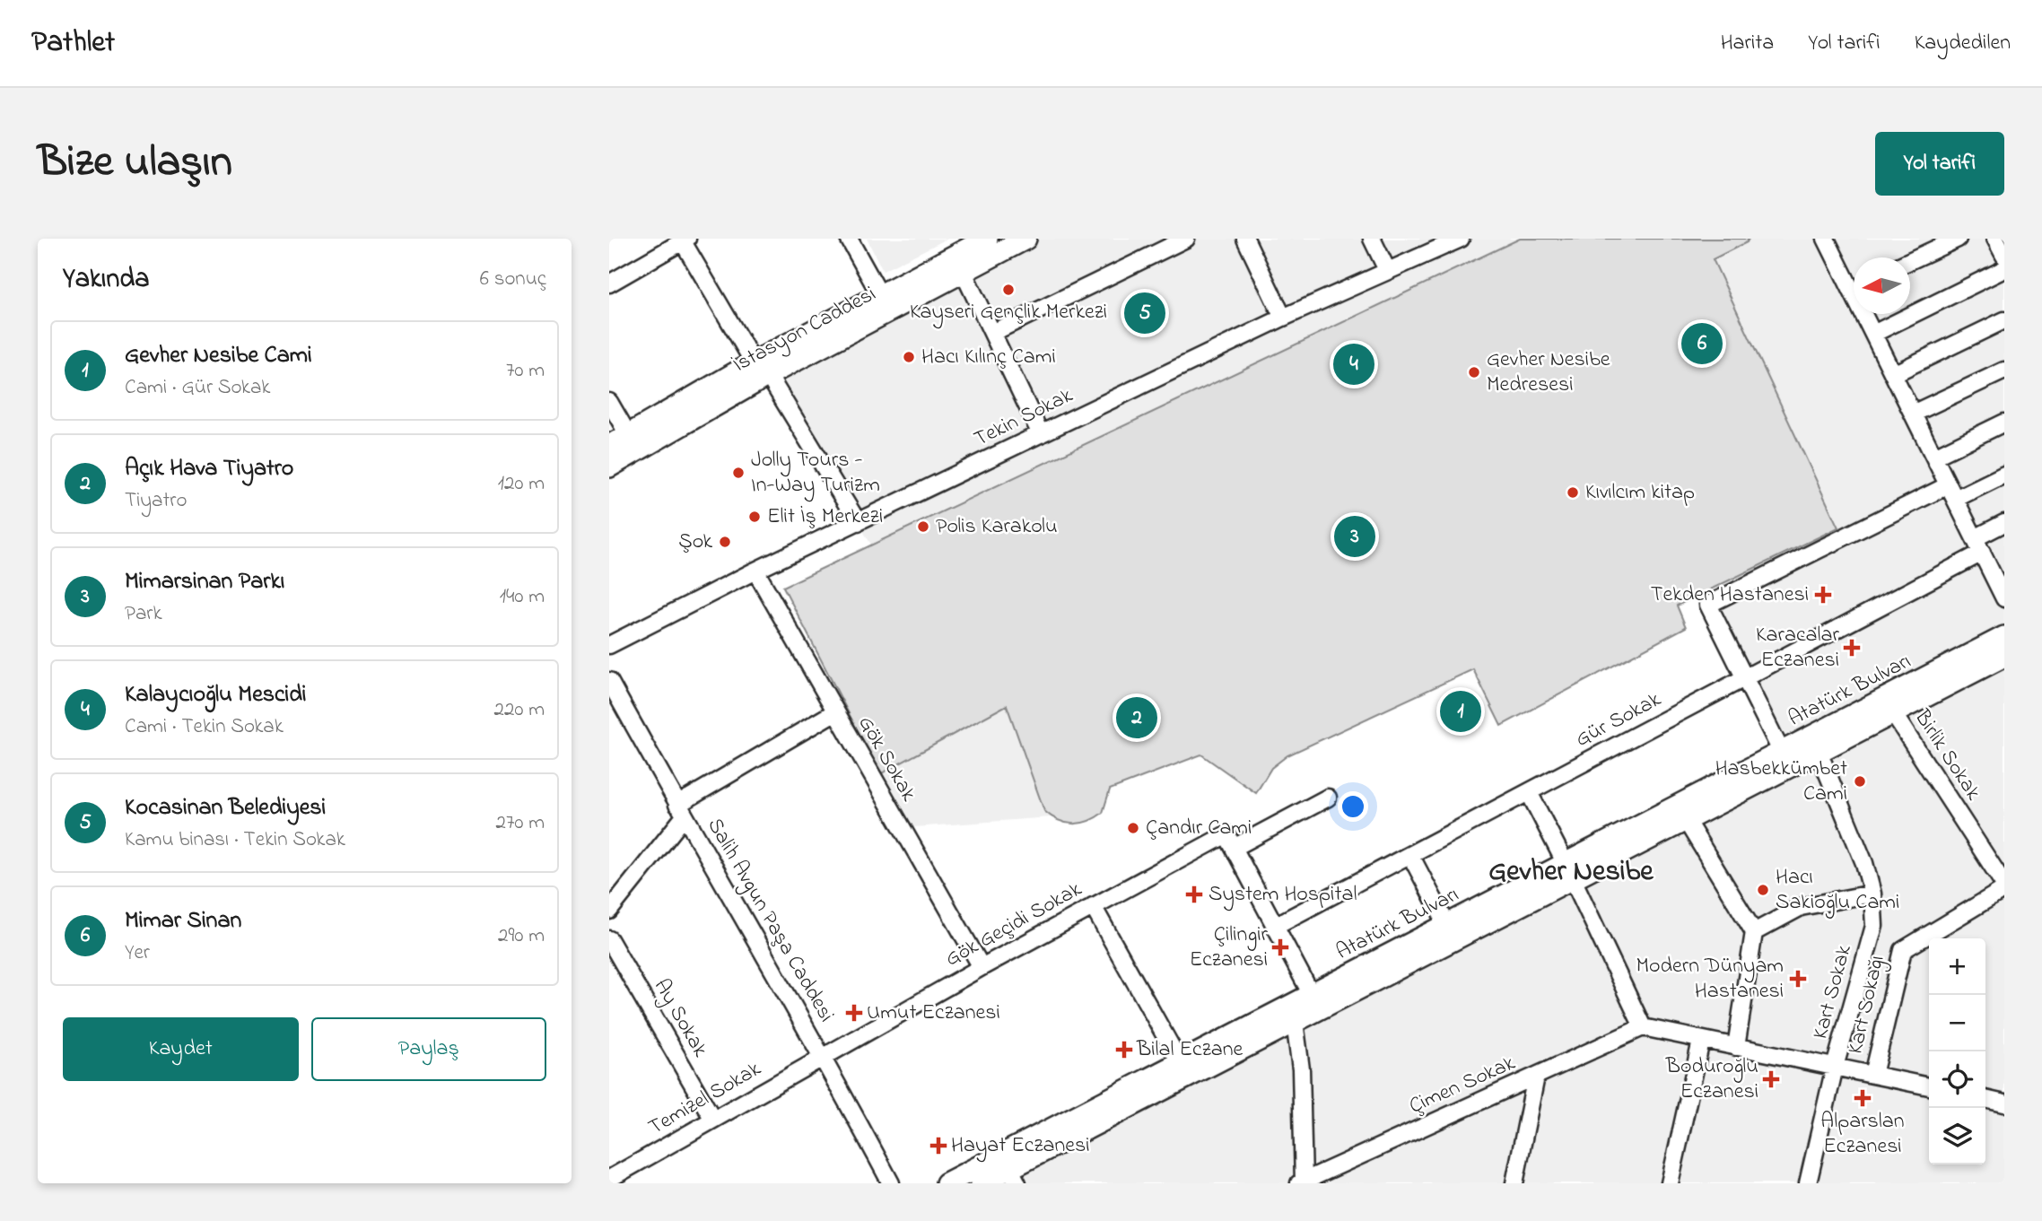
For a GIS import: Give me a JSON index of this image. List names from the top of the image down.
{
  "streets": {
    "main road": ["İstasyon Caddesi", "Atatürk Bulvarı"],
    "street": [
      "Tekin Sokak",
      "Gür Sokak",
      "Birlik Sokak",
      "Gök Sokak",
      "Salih Avgun Paşa Caddesi",
      "Gök Geçidi Sokak",
      "Kart Sokak",
      "Kart Sokağı",
      "Ay Sokak",
      "Çimen Sokak",
      "Temizel Sokak"
    ]
  },
  "crossings": [
    ["Tekin Sokak", "Gök Sokak"],
    ["Atatürk Bulvarı", "Birlik Sokak"],
    ["Atatürk Bulvarı", "Kart Sokak"],
    ["Birlik Sokak", "Kart Sokağı"],
    ["Gök Sokak", "Gök Geçidi Sokak"],
    ["Salih Avgun Paşa Caddesi", "Gök Geçidi Sokak"],
    ["Salih Avgun Paşa Caddesi", "Temizel Sokak"],
    ["Gök Geçidi Sokak", "Temizel Sokak"],
    ["Ay Sokak", "Temizel Sokak"]
  ],
  "districts": ["Gevher Nesibe"],
  "places": {
    "other": [
      "Kayseri Gençlik Merkezi",
      "Hacı Kılınç Cami",
      "Gevher Nesibe Medresesi",
      "Jolly Tours - In-Way Turizm",
      "Kıvılcım kitap",
      "Elit İş Merkezi",
      "Polis Karakolu",
      "Şok",
      "Hasbekkümbet Cami",
      "Çandır Cami",
      "Hacı Sakioğlu Cami"
    ],
    "health": [
      "Tekden Hastanesi",
      "Karacalar Eczanesi",
      "System Hospital",
      "Çilingir Eczanesi",
      "Modern Dünyam Hastanesi",
      "Umut Eczanesi",
      "Bilal Eczane",
      "Boduroğlu Eczanesi",
      "Alparslan Eczanesi",
      "Hayat Eczanesi"
    ]
  },
  "north": "left",
  "page": {
    "header": "Pathlet",
    "nav": ["Harita", "Yol tarifi", "Kaydedilen"],
    "title": "Bize ulaşın",
    "buttons": [
      "Yol tarifi",
      ["Kaydet", "Paylaş"]
    ],
    "heading": ["Yakında", "6 sonuç"],
    "pins": [
      "5",
      "6",
      "4",
      "3",
      "1",
      "2"
    ],
    "list": [
      {
        "mark": "1",
        "name": "Gevher Nesibe Cami",
        "note": "Cami · Gür Sokak",
        "value": "70 m"
      },
      {
        "mark": "2",
        "name": "Açık Hava Tiyatro",
        "note": "Tiyatro",
        "value": "120 m"
      },
      {
        "mark": "3",
        "name": "Mimarsinan Parkı",
        "note": "Park",
        "value": "140 m"
      },
      {
        "mark": "4",
        "name": "Kalaycıoğlu Mescidi",
        "note": "Cami · Tekin Sokak",
        "value": "220 m"
      },
      {
        "mark": "5",
        "name": "Kocasinan Belediyesi",
        "note": "Kamu binası · Tekin Sokak",
        "value": "270 m"
      },
      {
        "mark": "6",
        "name": "Mimar Sinan",
        "note": "Yer",
        "value": "290 m"
      }
    ],
    "map_buttons": ["+", "−"]
  }
}
